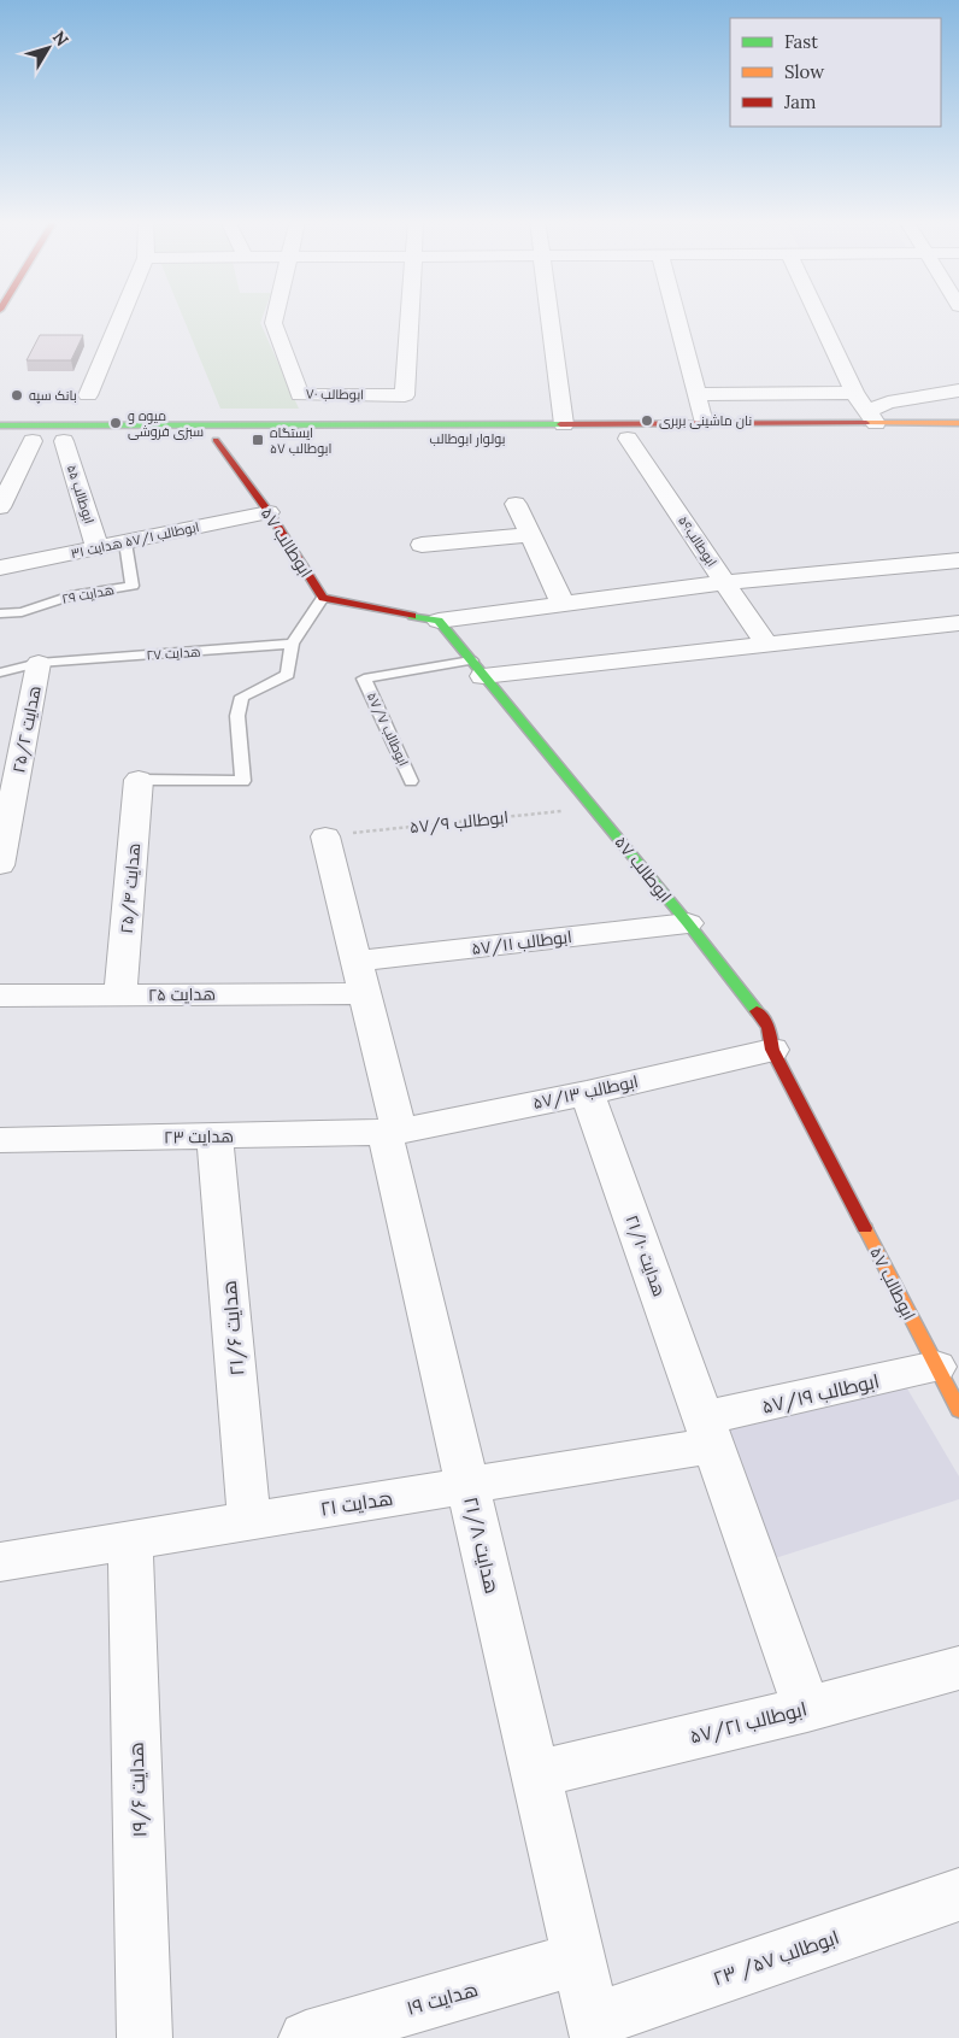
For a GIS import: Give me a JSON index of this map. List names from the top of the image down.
{
  "streets": {
    "main road": ["بولوار ابوطالب", "ابوطالب ۵۷"],
    "street": [
      "ابوطالب ۷۰",
      "ابوطالب ۵۵",
      "ابوطالب ۵۷/۱ هدایت ۳۱",
      "ابوطالب۵۹",
      "هدایت ۲۵/۲",
      "هدایت ۲۵/۴",
      "ابوطالب ۵۷/۱۱",
      "هدایت ۲۵",
      "ابوطالب ۵۷/۱۳",
      "هدایت ۲۳",
      "هدایت ۲۱/۱۰",
      "هدایت ۲۱/۶",
      "ابوطالب ۵۷/۱۹",
      "هدایت ۲۱",
      "هدایت ۲۱/۸",
      "ابوطالب ۵۷/۲۱",
      "هدایت ۱۹/۶",
      "ابوطالب ۵۷/ ۲۳",
      "هدایت ۱۹"
    ],
    "lane": ["هدایت ۲۹", "هدایت ۲۷", "ابوطالب ۵۷/۷"],
    "path": ["ابوطالب ۵۷/۹"]
  },
  "crossings": [
    ["بولوار ابوطالب", "ابوطالب ۵۵"],
    ["ابوطالب ۵۵", "ابوطالب ۵۷/۱ هدایت ۳۱"],
    ["ابوطالب ۵۷/۱ هدایت ۳۱", "ابوطالب ۵۷"],
    ["ابوطالب ۵۷/۱ هدایت ۳۱", "هدایت ۲۹"],
    ["ابوطالب ۵۷", "ابوطالب ۵۷/۷"],
    ["ابوطالب ۵۷", "ابوطالب ۵۷/۹"],
    ["ابوطالب ۵۷", "ابوطالب ۵۷/۱۱"],
    ["ابوطالب ۵۷", "ابوطالب ۵۷/۱۳"],
    ["ابوطالب ۵۷", "ابوطالب ۵۷/۱۹"],
    ["هدایت ۲۷", "هدایت ۲۵/۲"],
    ["ابوطالب ۵۷/۹", "هدایت ۲۱/۸"],
    ["هدایت ۲۵/۴", "هدایت ۲۵"],
    ["ابوطالب ۵۷/۱۱", "هدایت ۲۱/۸"],
    ["هدایت ۲۵", "هدایت ۲۱/۸"],
    ["ابوطالب ۵۷/۱۳", "هدایت ۲۳"],
    ["ابوطالب ۵۷/۱۳", "هدایت ۲۱/۱۰"],
    ["ابوطالب ۵۷/۱۳", "هدایت ۲۱/۸"],
    ["هدایت ۲۳", "هدایت ۲۱/۶"],
    ["هدایت ۲۳", "هدایت ۲۱/۸"],
    ["هدایت ۲۱/۱۰", "ابوطالب ۵۷/۱۹"],
    ["هدایت ۲۱/۱۰", "هدایت ۲۱"],
    ["هدایت ۲۱/۱۰", "ابوطالب ۵۷/۲۱"],
    ["هدایت ۲۱/۶", "هدایت ۲۱"],
    ["ابوطالب ۵۷/۱۹", "هدایت ۲۱"],
    ["هدایت ۲۱", "هدایت ۲۱/۸"],
    ["هدایت ۲۱", "هدایت ۱۹/۶"],
    ["هدایت ۲۱/۸", "ابوطالب ۵۷/۲۱"],
    ["هدایت ۲۱/۸", "ابوطالب ۵۷/ ۲۳"],
    ["هدایت ۲۱/۸", "هدایت ۱۹"]
  ],
  "places": {
    "other": ["بانک سپه", "نان ماشینی بربری", "میوه و سبزی فروشی"],
    "transit": ["ایستگاه ابوطالب ۵۷"]
  },
  "legend": ["Fast", "Slow", "Jam"],
  "north": "top right"
}
